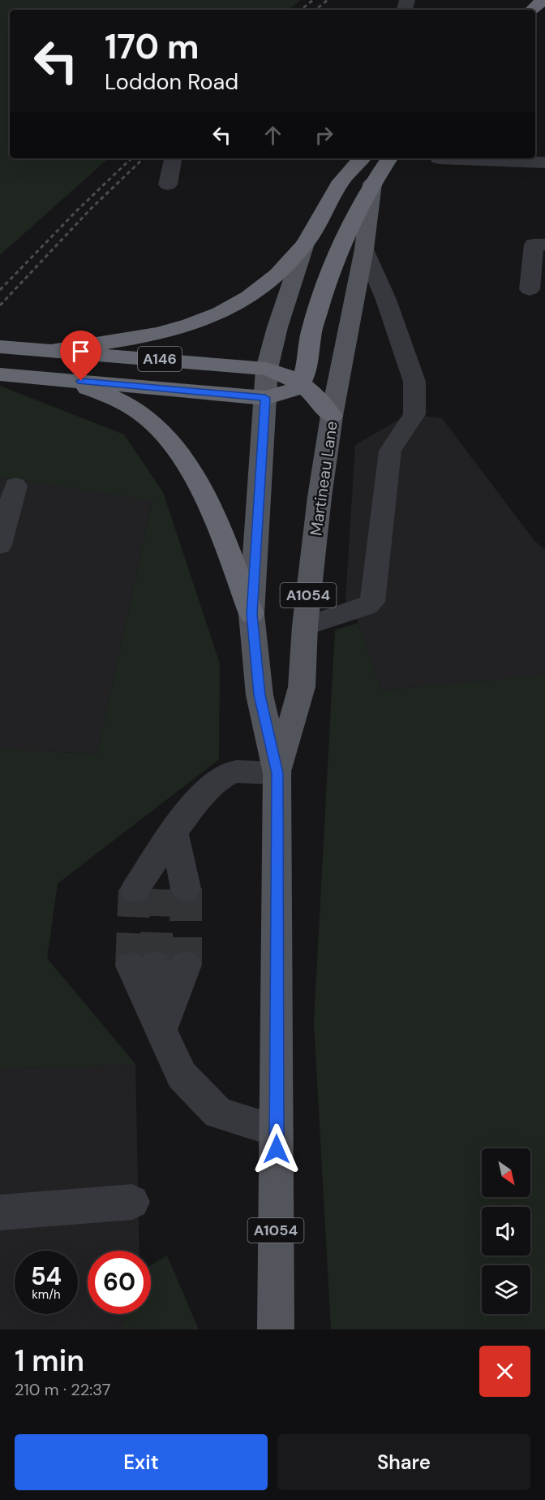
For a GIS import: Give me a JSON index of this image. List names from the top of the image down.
{
  "streets": {
    "highway": ["A146", "Martineau Lane"],
    "main road": ["A1054"]
  },
  "crossings": [
    ["A146", "Martineau Lane"]
  ],
  "north": "bottom right",
  "page": {
    "turn": ["170 m", "Loddon Road"],
    "speed": "54 km/h",
    "limit": "60",
    "heading": ["1 min", "210 m · 22:37"],
    "buttons": ["Exit", "Share"]
  }
}
